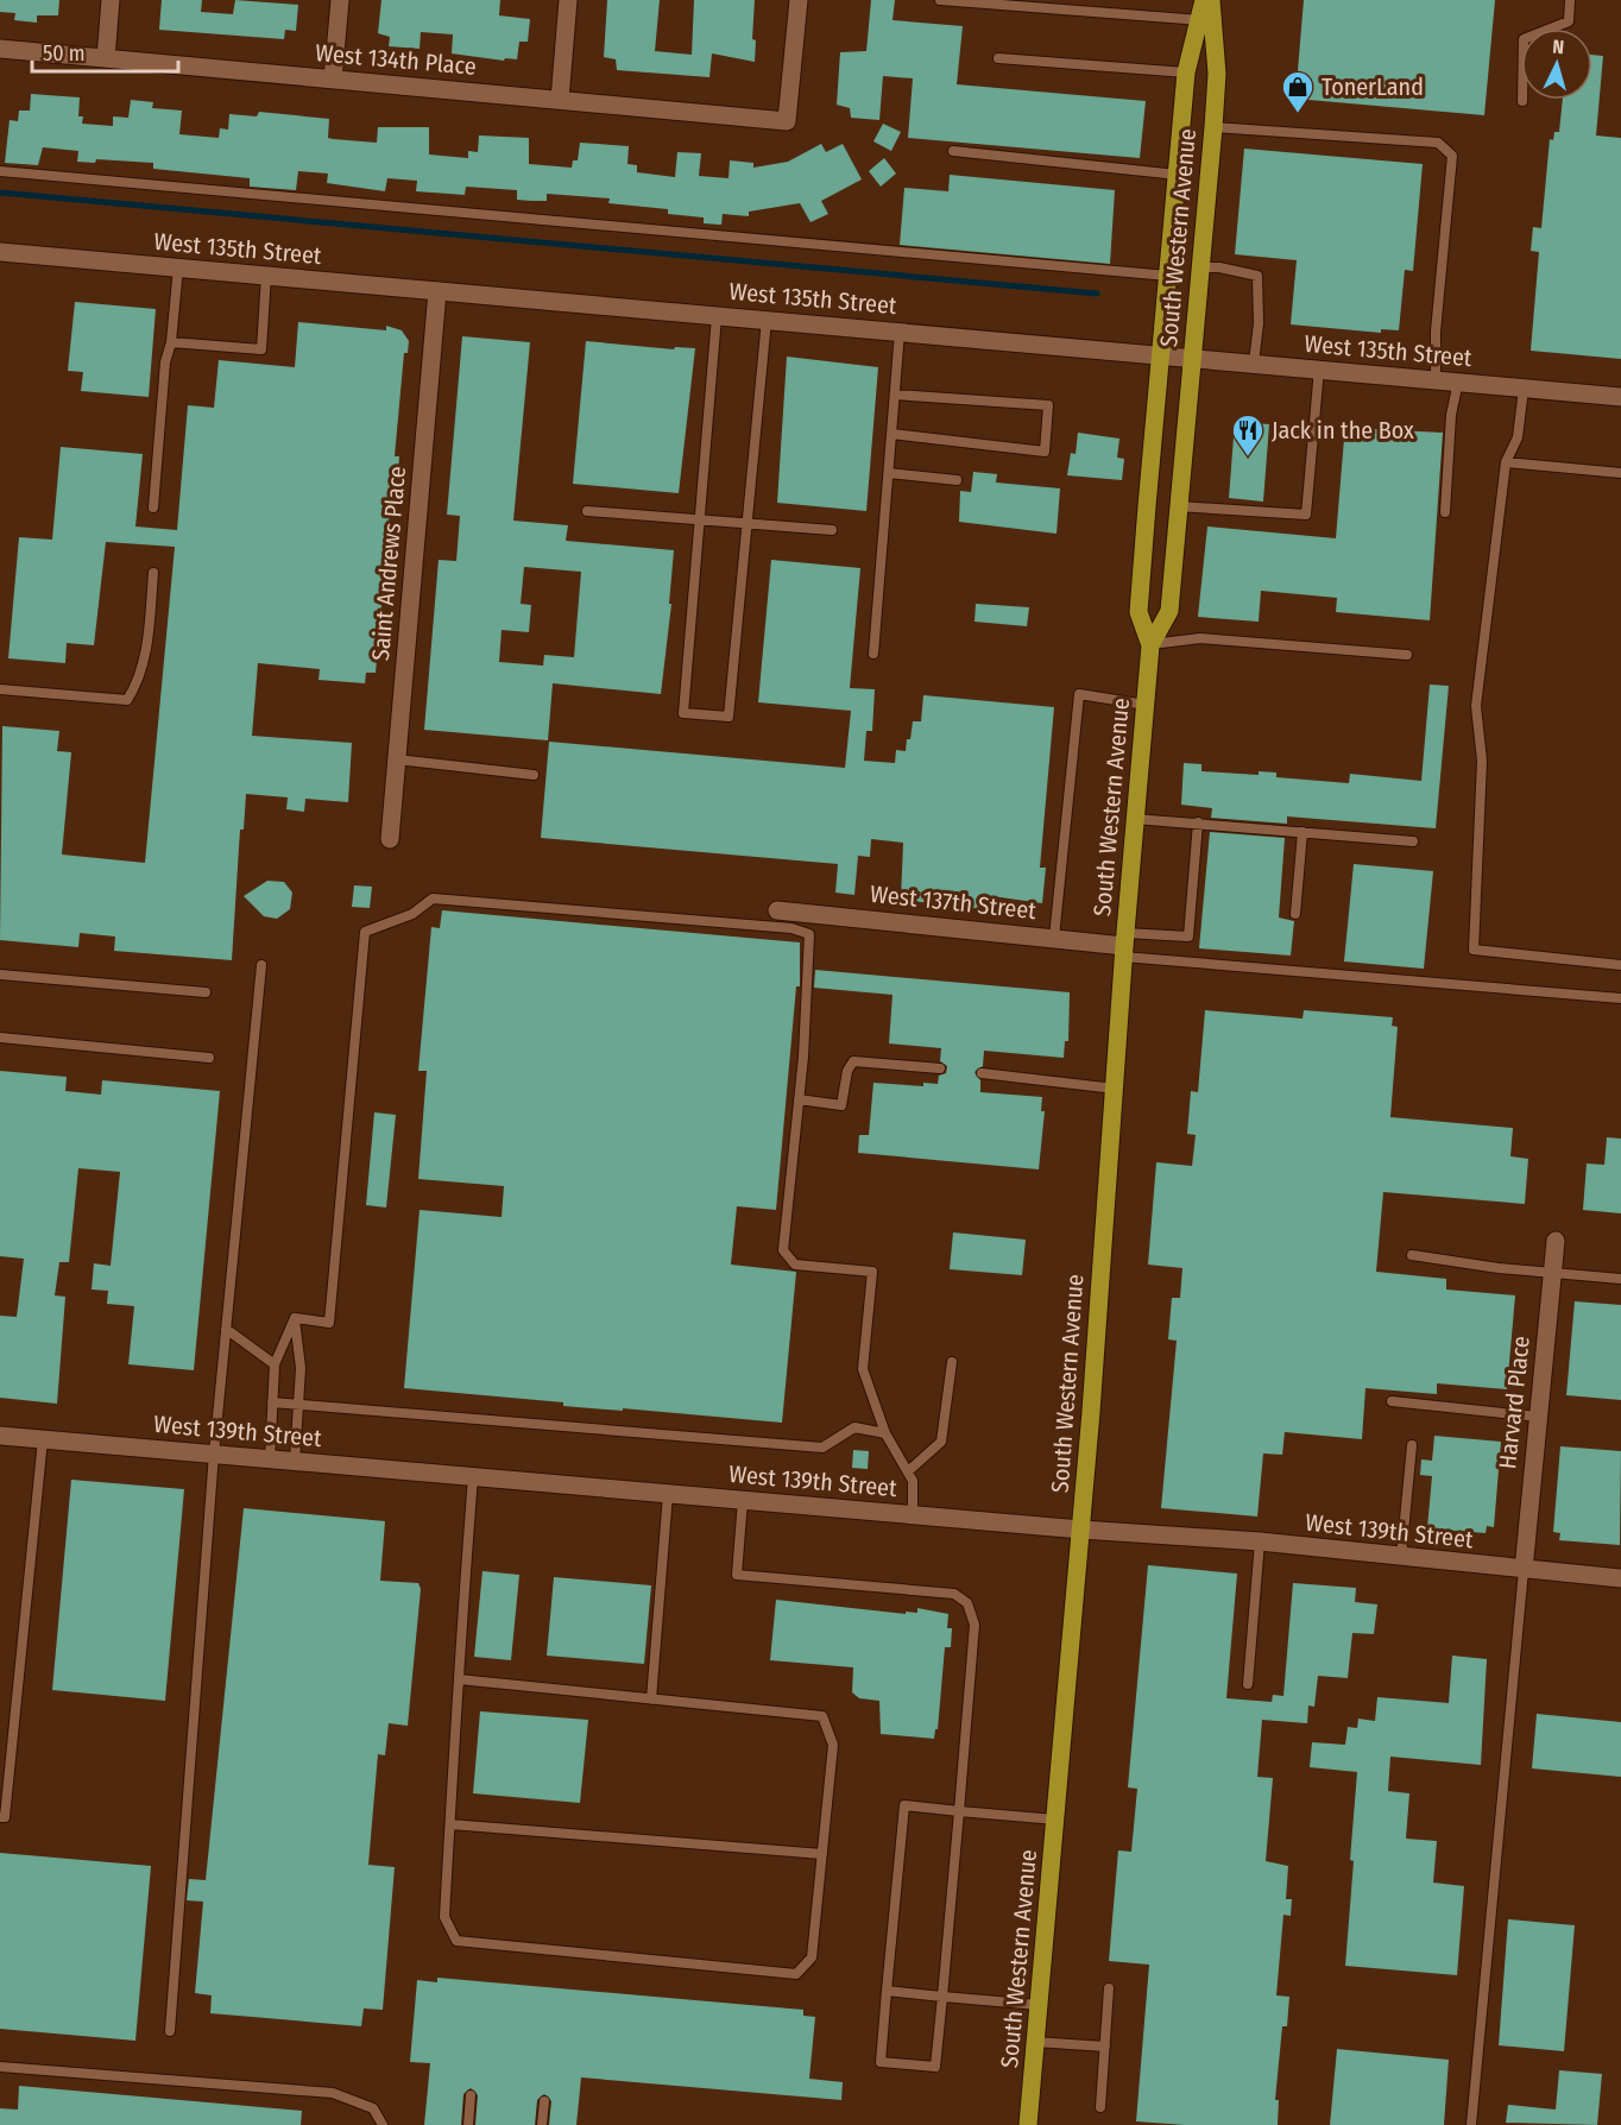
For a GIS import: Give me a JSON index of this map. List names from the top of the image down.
{
  "streets": {
    "main road": ["South Western Avenue"],
    "street": [
      "West 134th Place",
      "West 135th Street",
      "Saint Andrews Place",
      "West 137th Street",
      "Harvard Place",
      "West 139th Street"
    ]
  },
  "crossings": [
    ["South Western Avenue", "West 135th Street"],
    ["South Western Avenue", "West 137th Street"],
    ["South Western Avenue", "West 139th Street"],
    ["West 135th Street", "Saint Andrews Place"],
    ["Harvard Place", "West 139th Street"]
  ],
  "places": {
    "shop": ["TonerLand"],
    "restaurant": ["Jack in the Box"]
  },
  "scale_bar": "50 m",
  "north": "top"
}
